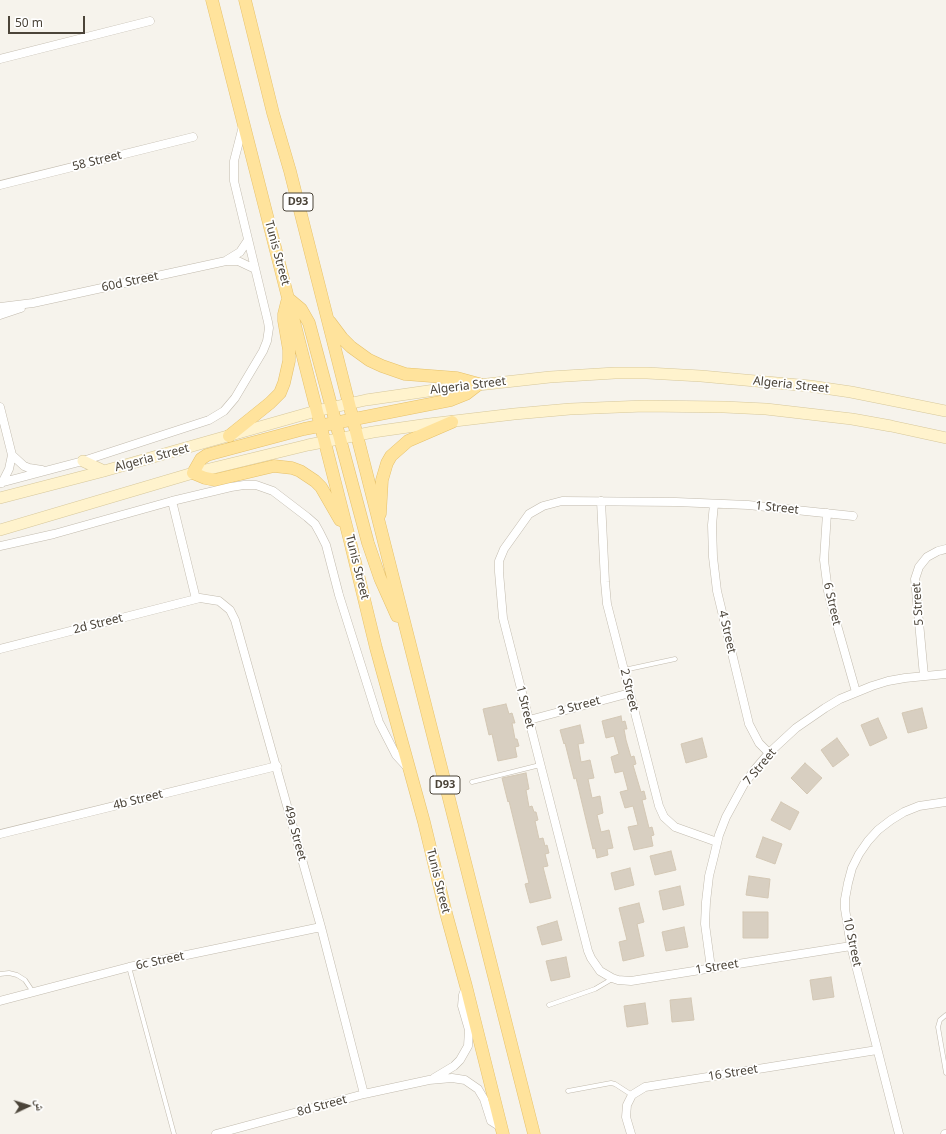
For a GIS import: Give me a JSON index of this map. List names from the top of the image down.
{
  "streets": {
    "main road": ["D93", "Tunis Street", "Algeria Street"],
    "street": [
      "58 Street",
      "60d Street",
      "1 Street",
      "6 Street",
      "5 Street",
      "2d Street",
      "4 Street",
      "2 Street",
      "3 Street",
      "7 Street",
      "4b Street",
      "49a Street",
      "10 Street",
      "6c Street",
      "16 Street",
      "8d Street"
    ]
  },
  "crossings": [
    ["D93", "Algeria Street"],
    ["Tunis Street", "Algeria Street"],
    ["Tunis Street", "8d Street"],
    ["1 Street", "6 Street"],
    ["1 Street", "4 Street"],
    ["1 Street", "2 Street"],
    ["1 Street", "3 Street"],
    ["1 Street", "7 Street"],
    ["1 Street", "10 Street"],
    ["6 Street", "7 Street"],
    ["5 Street", "7 Street"],
    ["2d Street", "49a Street"],
    ["4 Street", "7 Street"],
    ["2 Street", "3 Street"],
    ["2 Street", "7 Street"],
    ["4b Street", "49a Street"],
    ["49a Street", "6c Street"],
    ["49a Street", "8d Street"],
    ["10 Street", "16 Street"]
  ],
  "scale_bar": "50 m",
  "north": "right"
}
